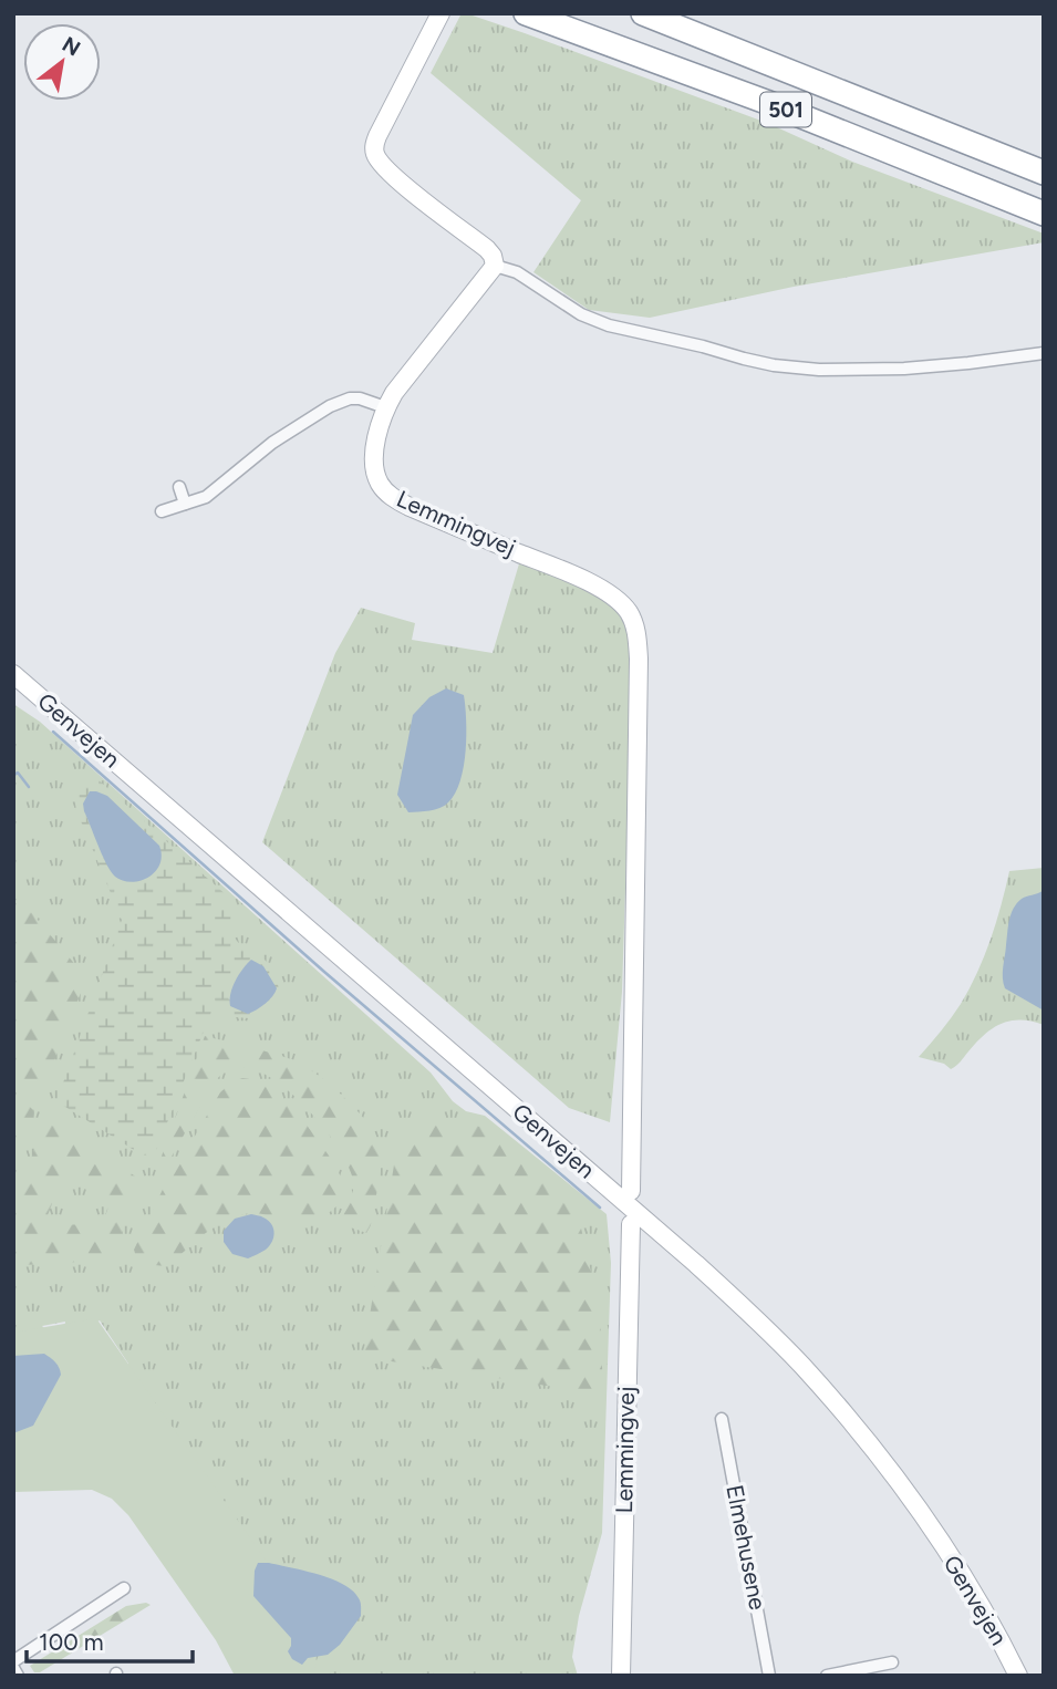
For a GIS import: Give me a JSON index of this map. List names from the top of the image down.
{
  "streets": {
    "highway": ["501"],
    "street": ["Lemmingvej", "Genvejen", "Elmehusene"]
  },
  "scale_bar": "100 m",
  "north": "top right"
}
